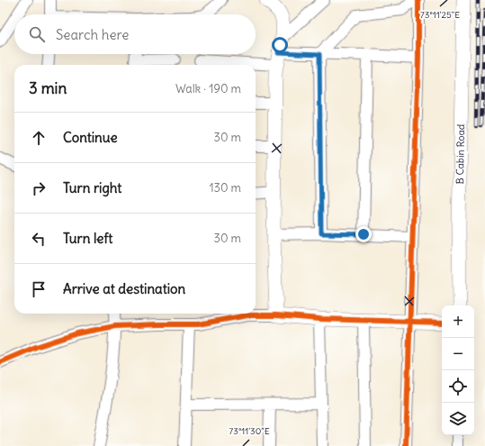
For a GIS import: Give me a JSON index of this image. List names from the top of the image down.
{
  "streets": {
    "street": ["B Cabin Road"]
  },
  "page": {
    "search": "Search here",
    "heading": ["3 min", "Walk · 190 m"],
    "list": [
      ["Continue", "30 m"],
      ["Turn right", "130 m"],
      ["Turn left", "30 m"],
      "Arrive at destination"
    ],
    "map_buttons": ["+", "−"]
  },
  "coordinates": ["73°11'25\"E", "73°11'30\"E"]
}
